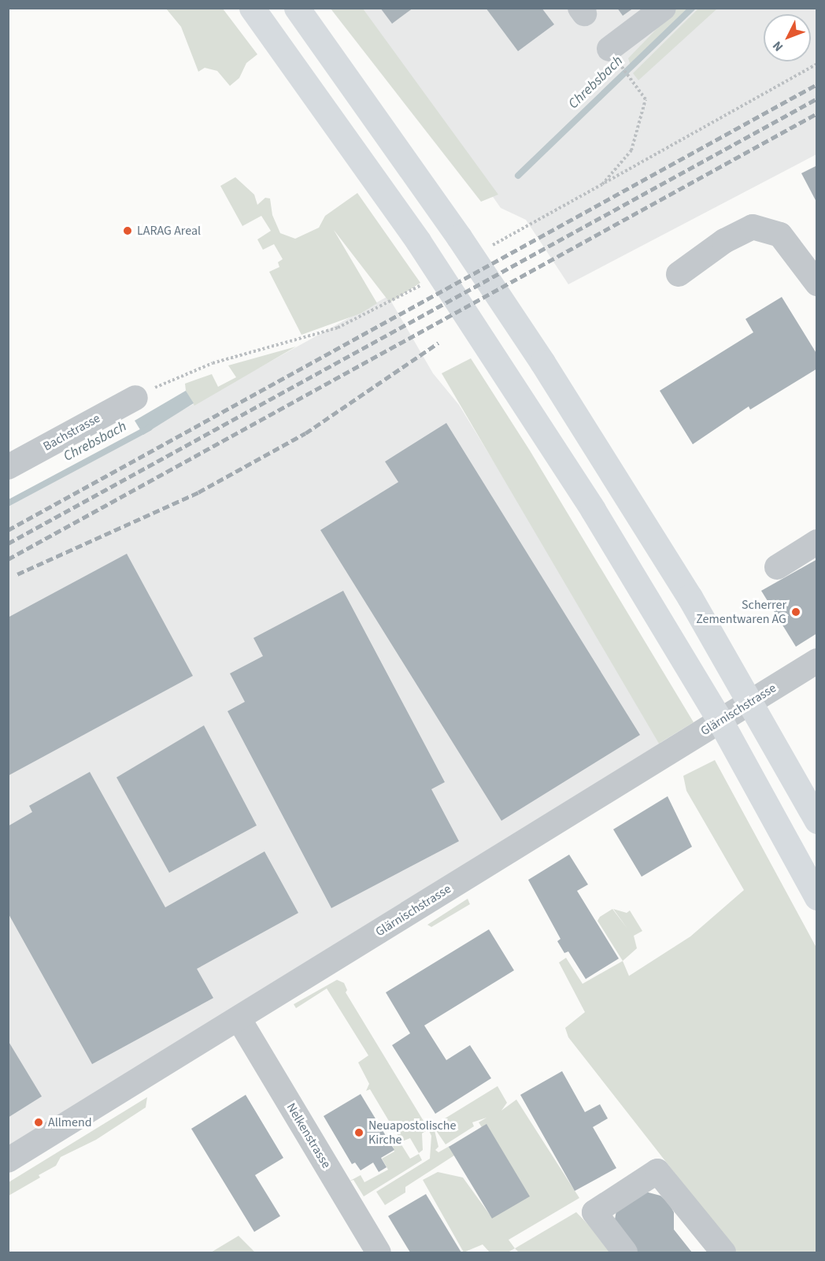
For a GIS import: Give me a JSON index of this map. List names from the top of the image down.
{
  "streets": {
    "street": ["Bachstrasse", "Glärnischstrasse", "Nelkenstrasse"]
  },
  "crossings": [
    ["Glärnischstrasse", "Nelkenstrasse"]
  ],
  "water": ["Chrebsbach"],
  "places": [
    "LARAG Areal",
    "Scherrer Zementwaren AG",
    "Allmend",
    "Neuapostolische Kirche"
  ],
  "north": "bottom left"
}
